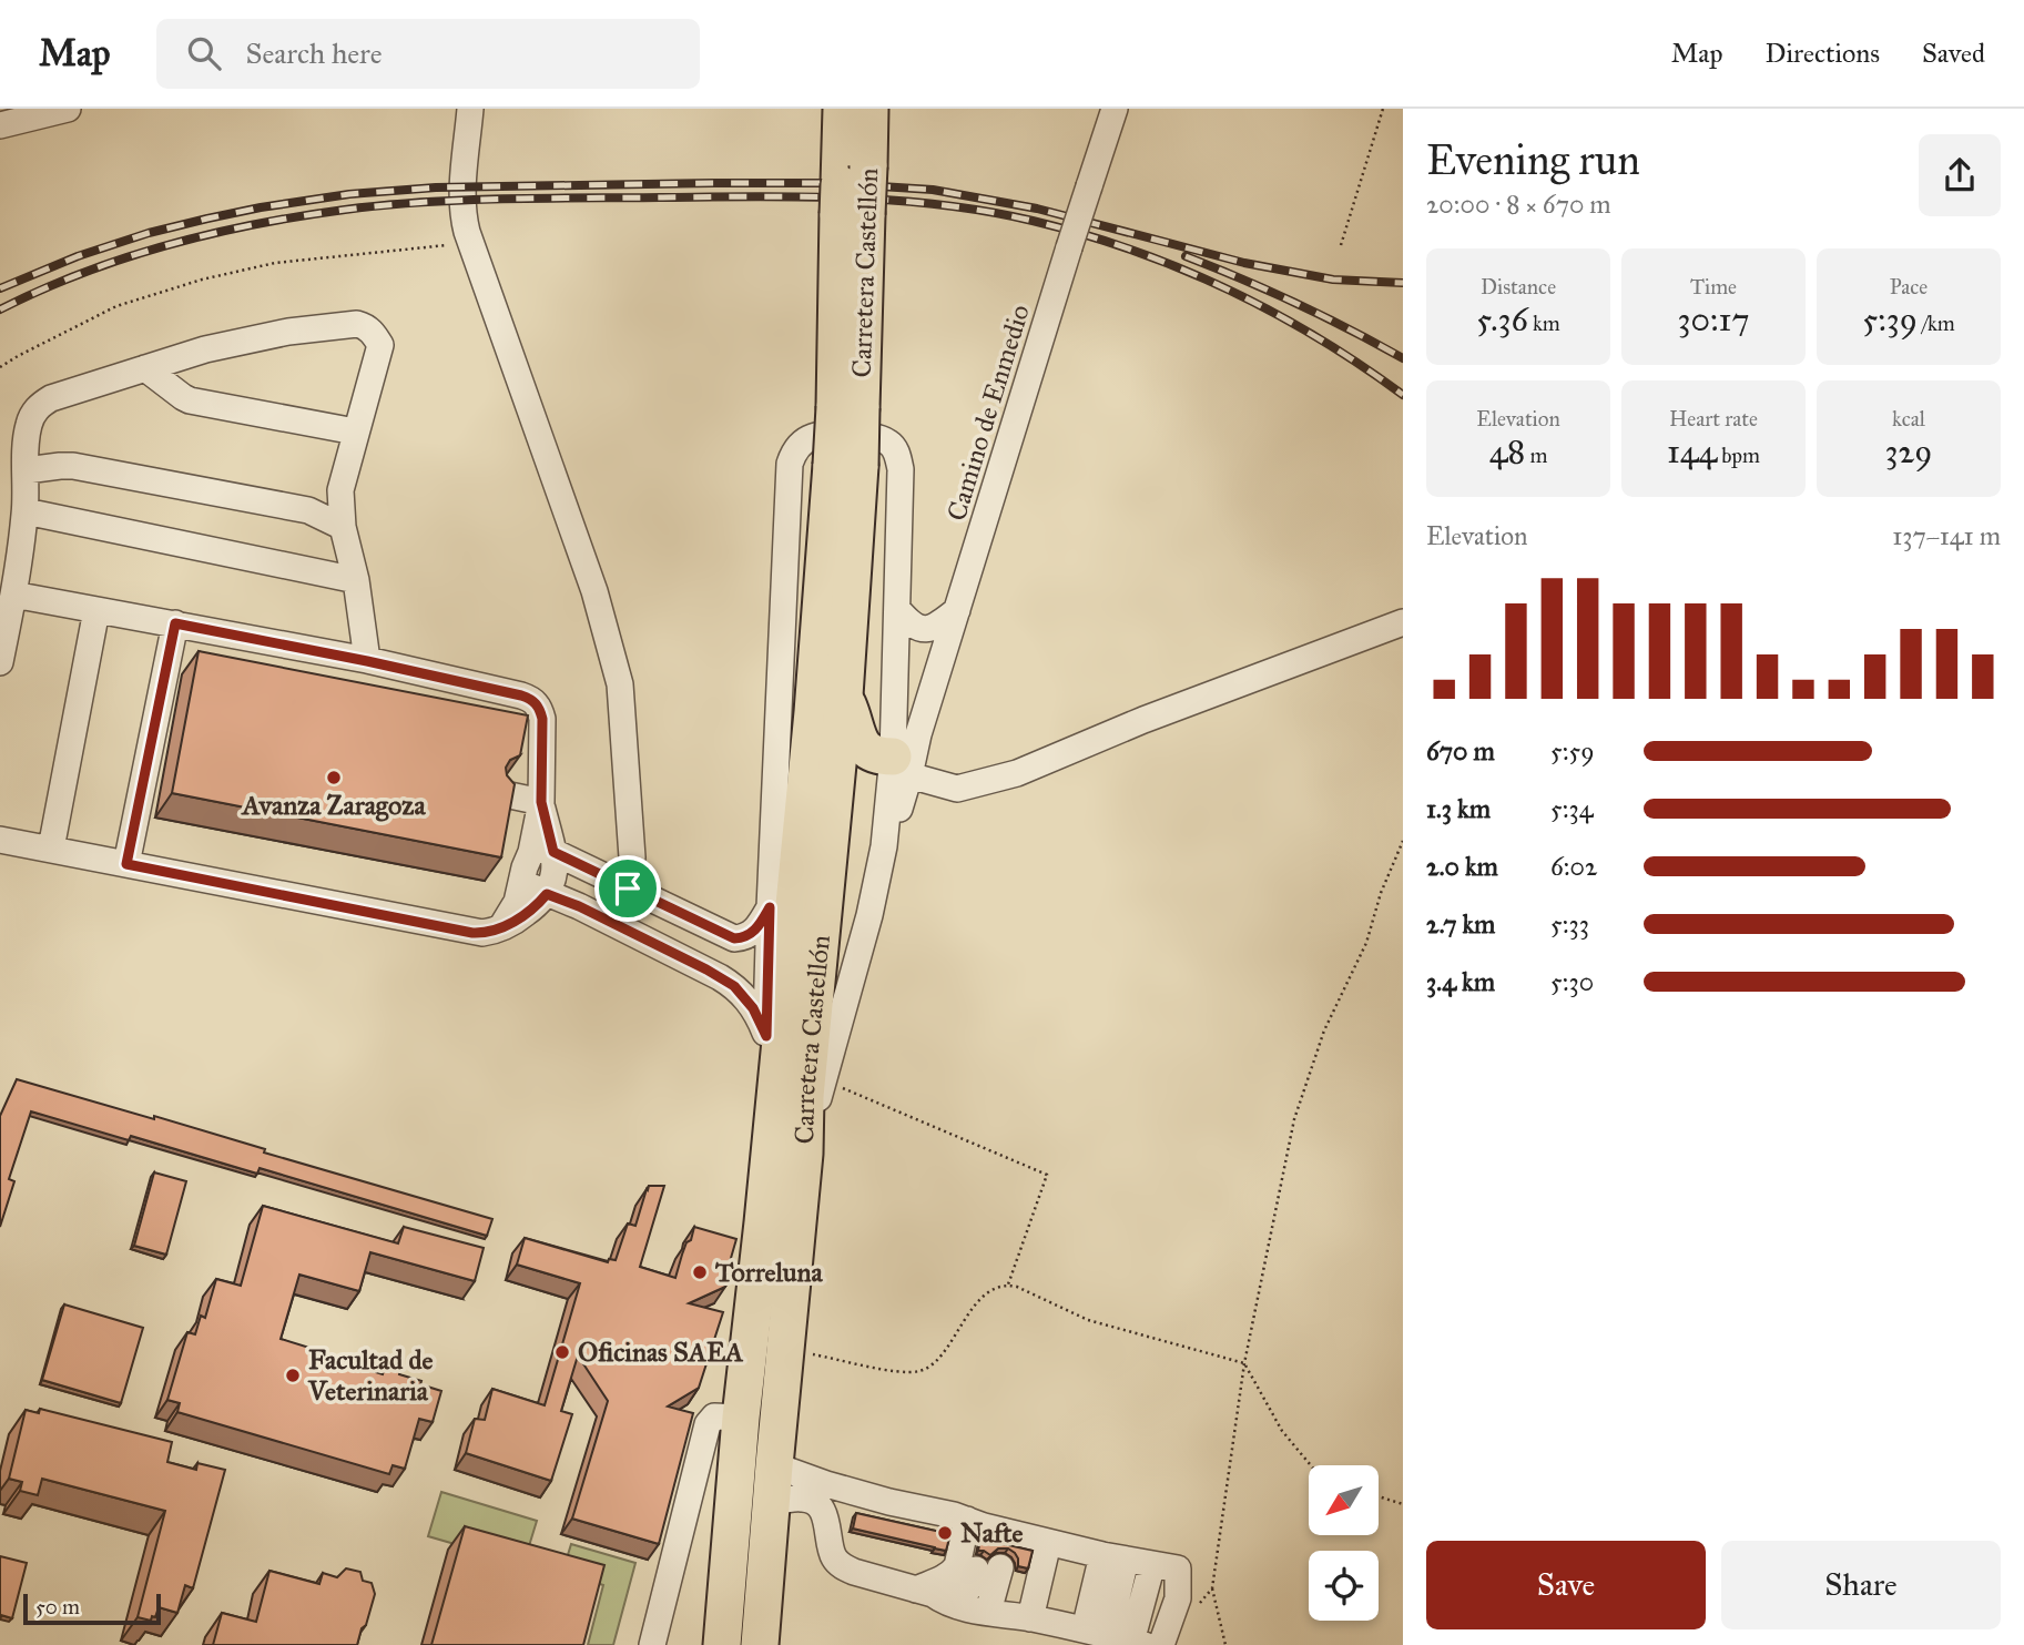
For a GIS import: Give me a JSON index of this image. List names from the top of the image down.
{
  "streets": {
    "highway": ["Carretera Castellón"],
    "street": ["Camino de Enmedio"]
  },
  "crossings": [
    ["Carretera Castellón", "Camino de Enmedio"]
  ],
  "places": [
    "Avanza Zaragoza",
    "Torreluna",
    "Oficinas SAEA",
    "Facultad de Veterinaria",
    "Nafte"
  ],
  "scale_bar": "50 m",
  "north": "bottom left",
  "page": {
    "header": "Map",
    "search": "Search here",
    "nav": ["Map", "Directions", "Saved"],
    "heading": ["Evening run", "20:00 · 8 × 670 m"],
    "stats": [
      ["Distance", "5.36 km"],
      ["Time", "30:17"],
      ["Pace", "5:39 /km"],
      ["Elevation", "48 m"],
      ["Heart rate", "144 bpm"],
      ["kcal", "329"]
    ],
    "chart": ["Elevation", "137–141 m"],
    "list": [
      {
        "name": "670 m",
        "note": "5:59"
      },
      {
        "name": "1.3 km",
        "note": "5:34"
      },
      {
        "name": "2.0 km",
        "note": "6:02"
      },
      {
        "name": "2.7 km",
        "note": "5:33"
      },
      {
        "name": "3.4 km",
        "note": "5:30"
      }
    ],
    "buttons": ["Save", "Share"],
    "scale": "50 m"
  }
}
